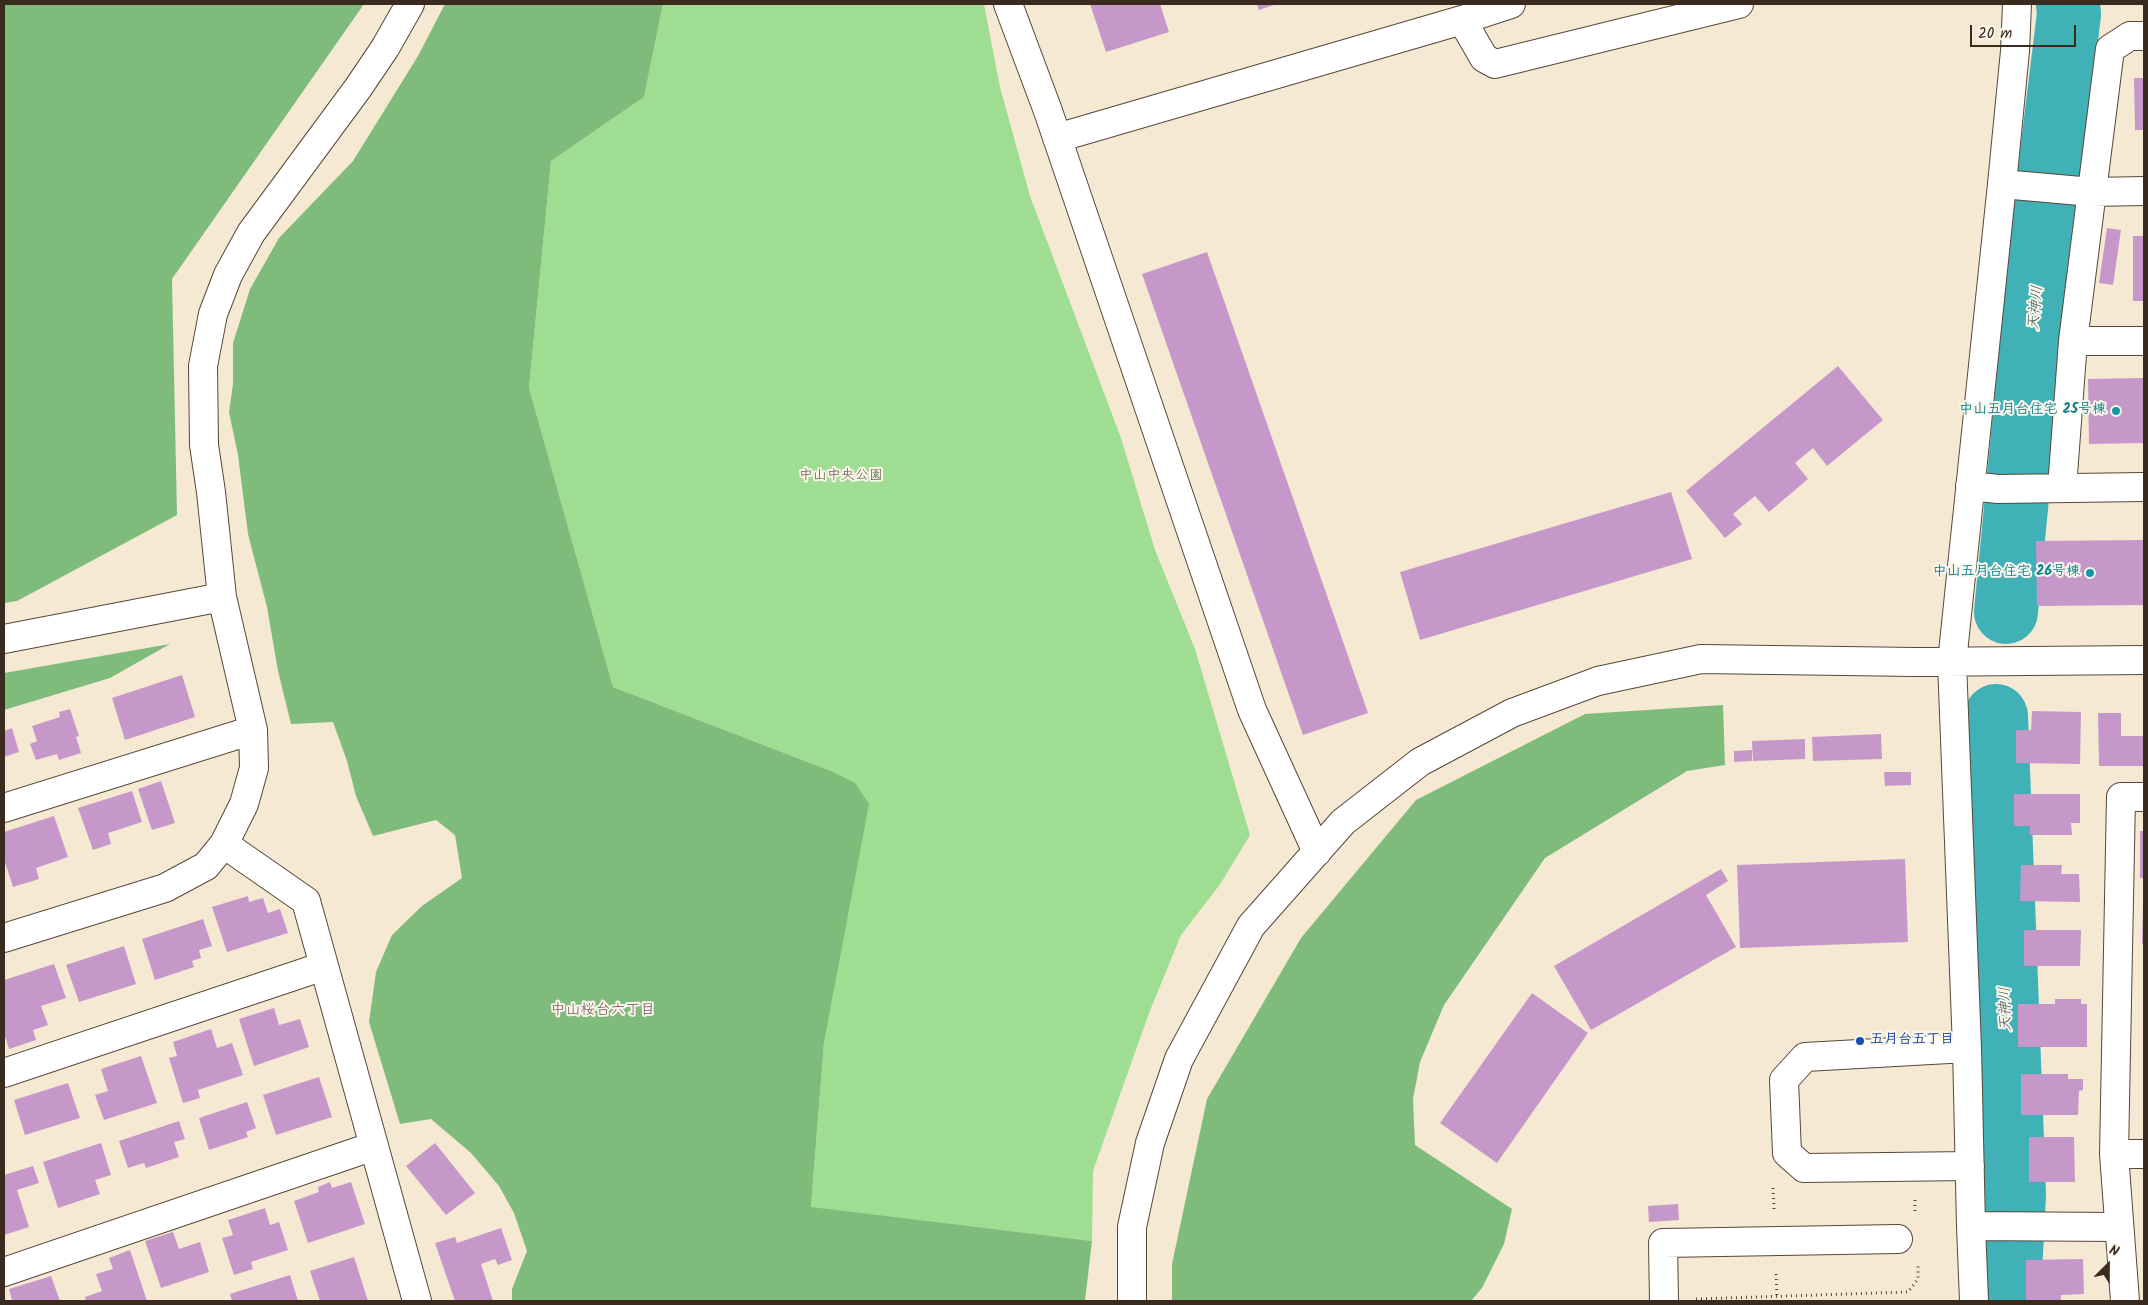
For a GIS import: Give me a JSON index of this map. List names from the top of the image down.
{
  "districts": ["中山桜台六丁目"],
  "water": ["天神川"],
  "parks": ["中山中央公園"],
  "places": ["中山五月台住宅 25号棟", "中山五月台住宅 26号棟", "五月台五丁目"],
  "scale_bar": "20 m",
  "north": "top right"
}
